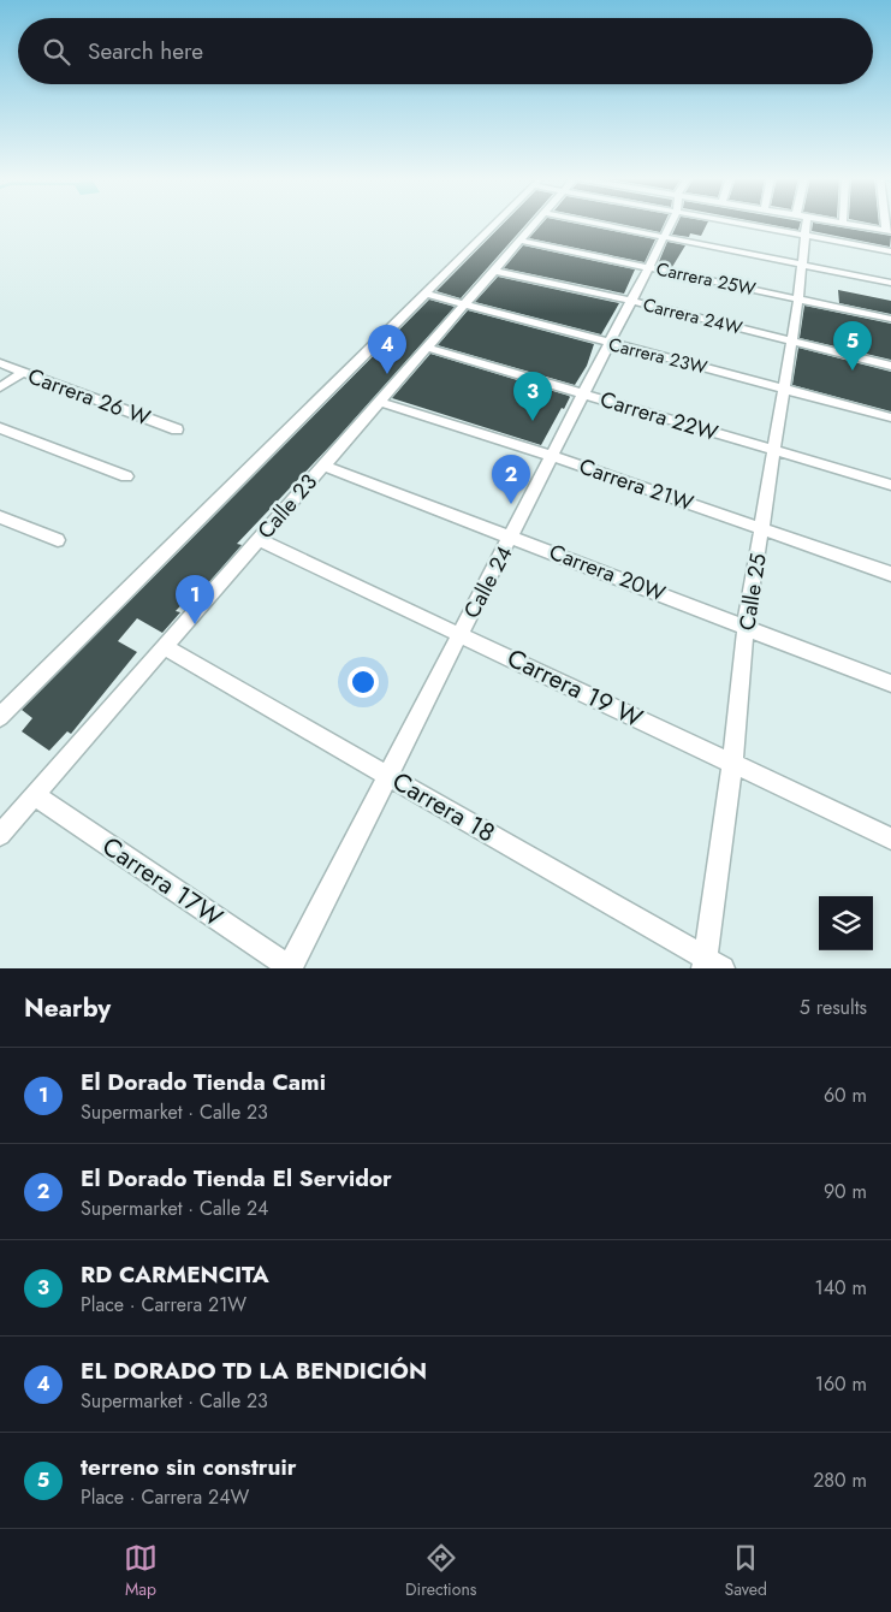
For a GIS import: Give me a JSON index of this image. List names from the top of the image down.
{
  "streets": {
    "street": [
      "Carrera 25W",
      "Carrera 24W",
      "Carrera 23W",
      "Carrera 26 W",
      "Carrera 22W",
      "Carrera 21W",
      "Calle 23",
      "Carrera 20W",
      "Calle 24",
      "Calle 25",
      "Carrera 19 W",
      "Carrera 18",
      "Carrera 17W"
    ]
  },
  "crossings": [
    ["Carrera 25W", "Calle 23"],
    ["Carrera 25W", "Calle 24"],
    ["Carrera 25W", "Calle 25"],
    ["Carrera 24W", "Calle 23"],
    ["Carrera 24W", "Calle 24"],
    ["Carrera 24W", "Calle 25"],
    ["Carrera 23W", "Calle 23"],
    ["Carrera 23W", "Calle 24"],
    ["Carrera 23W", "Calle 25"],
    ["Carrera 22W", "Calle 23"],
    ["Carrera 22W", "Calle 24"],
    ["Carrera 22W", "Calle 25"],
    ["Carrera 21W", "Calle 23"],
    ["Carrera 21W", "Calle 24"],
    ["Carrera 21W", "Calle 25"],
    ["Calle 23", "Carrera 20W"],
    ["Calle 23", "Carrera 19 W"],
    ["Calle 23", "Carrera 18"],
    ["Calle 23", "Carrera 17W"],
    ["Carrera 20W", "Calle 24"],
    ["Carrera 20W", "Calle 25"],
    ["Calle 24", "Carrera 19 W"],
    ["Calle 24", "Carrera 18"],
    ["Calle 24", "Carrera 17W"],
    ["Calle 25", "Carrera 19 W"],
    ["Calle 25", "Carrera 18"]
  ],
  "page": {
    "search": "Search here",
    "pins": [
      "5",
      "4",
      "3",
      "2",
      "1"
    ],
    "heading": ["Nearby", "5 results"],
    "list": [
      {
        "mark": "1",
        "name": "El Dorado Tienda Cami",
        "note": "Supermarket · Calle 23",
        "value": "60 m"
      },
      {
        "mark": "2",
        "name": "El Dorado Tienda El Servidor",
        "note": "Supermarket · Calle 24",
        "value": "90 m"
      },
      {
        "mark": "3",
        "name": "RD CARMENCITA",
        "note": "Place · Carrera 21W",
        "value": "140 m"
      },
      {
        "mark": "4",
        "name": "EL DORADO TD LA BENDICIÓN",
        "note": "Supermarket · Calle 23",
        "value": "160 m"
      },
      {
        "mark": "5",
        "name": "terreno sin construir",
        "note": "Place · Carrera 24W",
        "value": "280 m"
      }
    ],
    "nav": ["Map", "Directions", "Saved"]
  }
}
